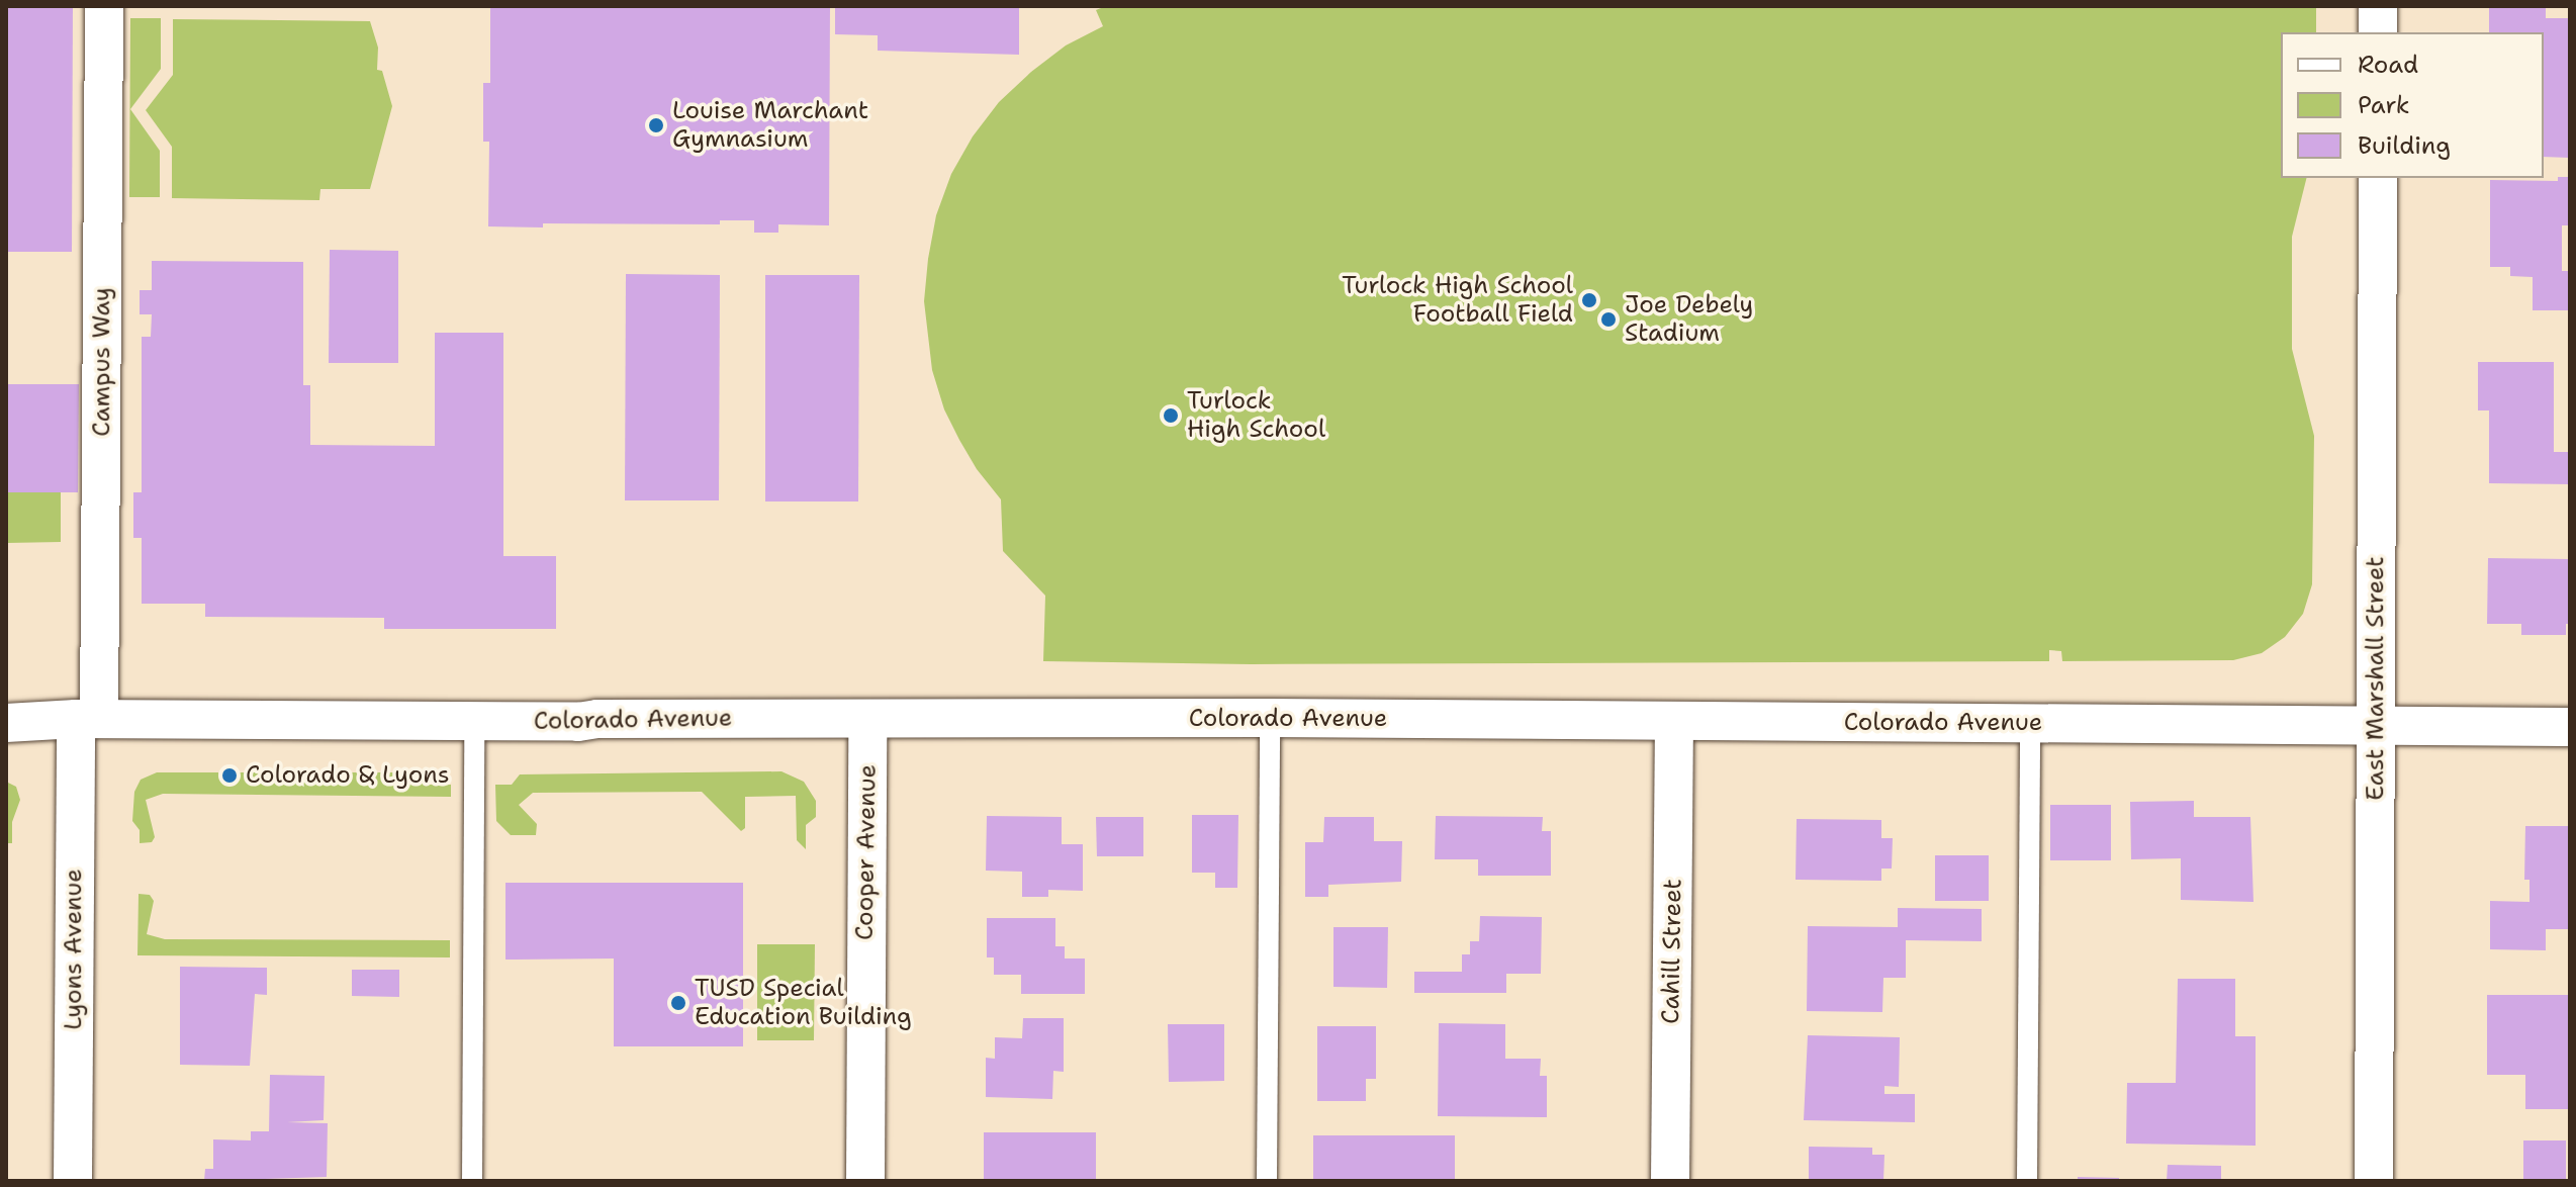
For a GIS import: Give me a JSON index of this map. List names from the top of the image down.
{
  "streets": {
    "street": [
      "Campus Way",
      "East Marshall Street",
      "Colorado Avenue",
      "Cooper Avenue",
      "Lyons Avenue",
      "Cahill Street"
    ]
  },
  "crossings": [
    ["Campus Way", "Colorado Avenue"],
    ["Campus Way", "Lyons Avenue"],
    ["East Marshall Street", "Colorado Avenue"],
    ["Colorado Avenue", "Cooper Avenue"],
    ["Colorado Avenue", "Lyons Avenue"],
    ["Colorado Avenue", "Cahill Street"]
  ],
  "places": [
    "Louise Marchant Gymnasium",
    "Turlock High School Football Field",
    "Joe Debely Stadium",
    "Turlock High School",
    "Colorado & Lyons",
    "TUSD Special Education Building"
  ],
  "legend": ["Road", "Park", "Building"]
}
